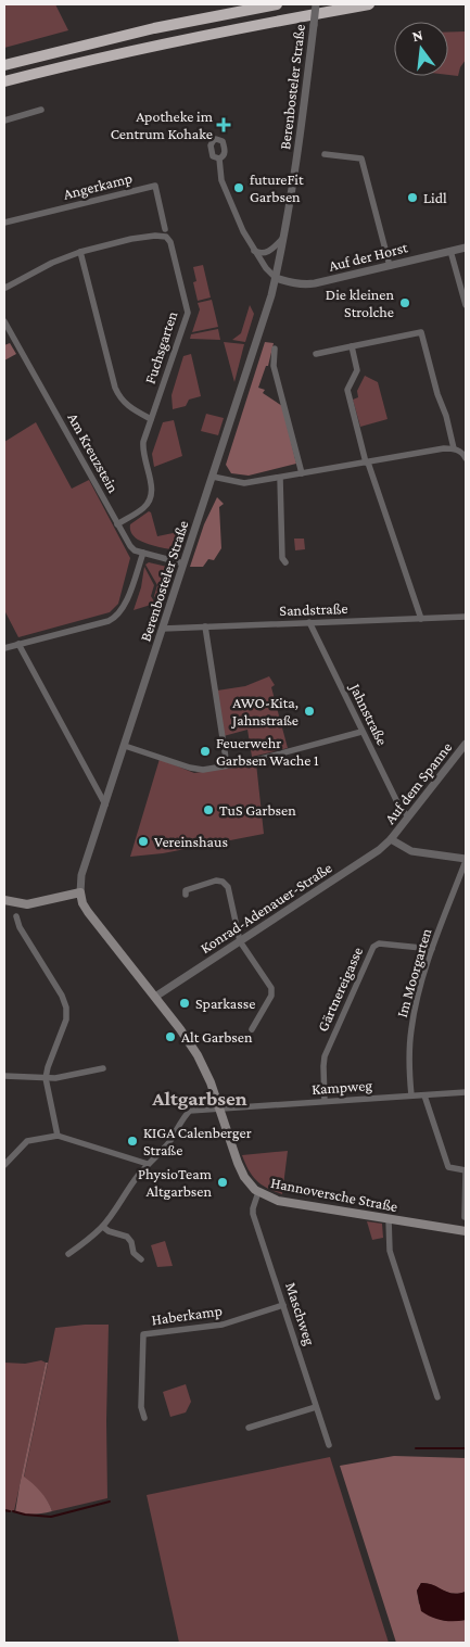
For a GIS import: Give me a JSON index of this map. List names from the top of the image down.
{
  "streets": {
    "main road": ["Hannoversche Straße"],
    "street": [
      "Berenbosteler Straße",
      "Angerkamp",
      "Auf der Horst",
      "Fuchsgarten",
      "Am Kreuzstein",
      "Sandstraße",
      "Jahnstraße",
      "Auf dem Spanne",
      "Konrad-Adenauer-Straße",
      "Im Moorgarten",
      "Gärtnereigasse",
      "Kampweg",
      "Maschweg",
      "Haberkamp"
    ]
  },
  "crossings": [
    ["Berenbosteler Straße", "Auf der Horst"],
    ["Berenbosteler Straße", "Am Kreuzstein"],
    ["Berenbosteler Straße", "Sandstraße"],
    ["Berenbosteler Straße", "Hannoversche Straße"],
    ["Fuchsgarten", "Am Kreuzstein"],
    ["Sandstraße", "Jahnstraße"],
    ["Jahnstraße", "Auf dem Spanne"],
    ["Auf dem Spanne", "Konrad-Adenauer-Straße"],
    ["Konrad-Adenauer-Straße", "Hannoversche Straße"],
    ["Im Moorgarten", "Gärtnereigasse"],
    ["Im Moorgarten", "Kampweg"],
    ["Gärtnereigasse", "Kampweg"],
    ["Kampweg", "Hannoversche Straße"],
    ["Hannoversche Straße", "Maschweg"],
    ["Maschweg", "Haberkamp"]
  ],
  "districts": ["Altgarbsen"],
  "places": {
    "health": ["Apotheke im Centrum Kohake"],
    "other": [
      "futureFit Garbsen",
      "Lidl",
      "Die kleinen Strolche",
      "AWO-Kita, Jahnstraße",
      "Feuerwehr Garbsen Wache 1",
      "TuS Garbsen",
      "Vereinshaus",
      "Sparkasse",
      "Alt Garbsen",
      "KIGA Calenberger Straße",
      "PhysioTeam Altgarbsen"
    ]
  },
  "north": "top"
}
